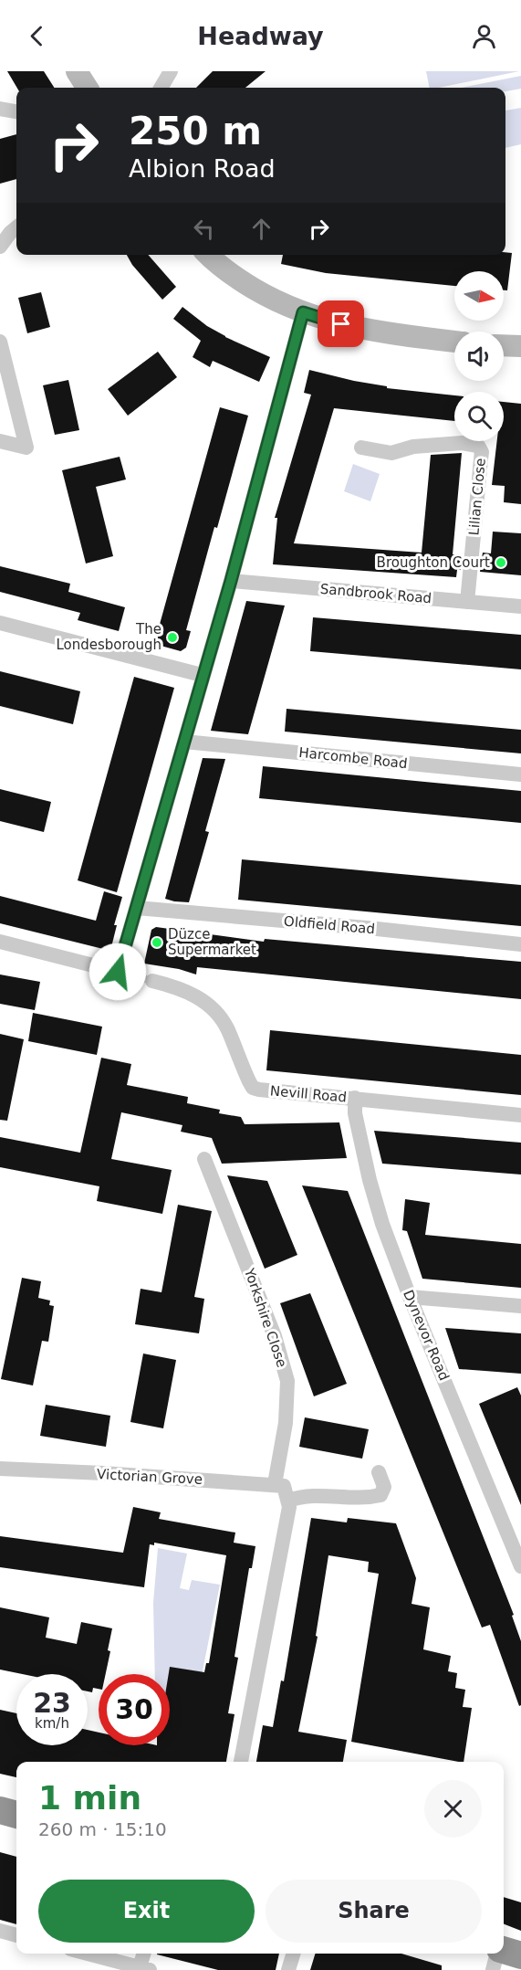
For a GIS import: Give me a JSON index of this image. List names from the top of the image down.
{
  "streets": {
    "street": [
      "Lilian Close",
      "Sandbrook Road",
      "Harcombe Road",
      "Oldfield Road",
      "Nevill Road",
      "Yorkshire Close",
      "Dynevor Road",
      "Victorian Grove"
    ]
  },
  "crossings": [
    ["Lilian Close", "Sandbrook Road"],
    ["Nevill Road", "Dynevor Road"],
    ["Yorkshire Close", "Victorian Grove"]
  ],
  "places": ["Broughton Court", "The Londesborough", "Düzce Supermarket"],
  "north": "right",
  "page": {
    "header": "Headway",
    "turn": ["250 m", "Albion Road"],
    "speed": "23 km/h",
    "limit": "30",
    "heading": ["1 min", "260 m · 15:10"],
    "buttons": ["Exit", "Share"]
  }
}
